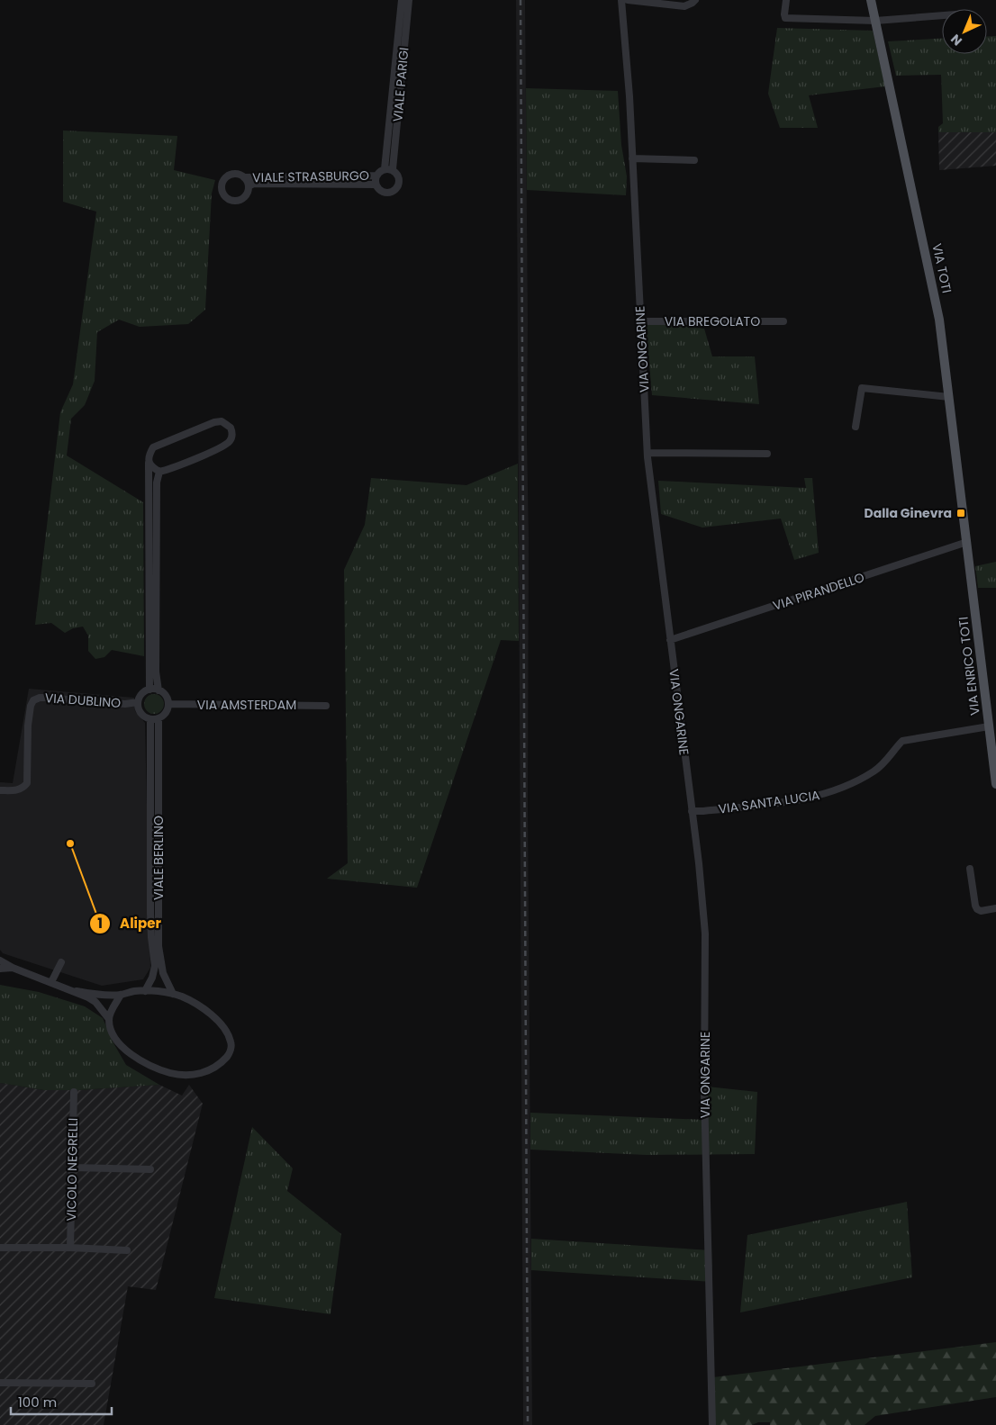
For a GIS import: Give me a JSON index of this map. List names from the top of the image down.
{
  "streets": {
    "main road": ["VIA TOTI", "VIA ENRICO TOTI"],
    "street": [
      "VIALE PARIGI",
      "VIALE STRASBURGO",
      "VIA BREGOLATO",
      "VIA ONGARINE",
      "VIA PIRANDELLO",
      "VIA DUBLINO",
      "VIA AMSTERDAM",
      "VIA SANTA LUCIA",
      "VIALE BERLINO",
      "VICOLO NEGRELLI"
    ]
  },
  "crossings": [
    ["VIALE PARIGI", "VIALE STRASBURGO"],
    ["VIA TOTI", "VIA PIRANDELLO"],
    ["VIA TOTI", "VIA ENRICO TOTI"],
    ["VIA BREGOLATO", "VIA ONGARINE"],
    ["VIA ONGARINE", "VIA PIRANDELLO"],
    ["VIA ONGARINE", "VIA SANTA LUCIA"],
    ["VIA PIRANDELLO", "VIA ENRICO TOTI"],
    ["VIA ENRICO TOTI", "VIA SANTA LUCIA"],
    ["VIA DUBLINO", "VIA AMSTERDAM"],
    ["VIA DUBLINO", "VIALE BERLINO"],
    ["VIA AMSTERDAM", "VIALE BERLINO"]
  ],
  "places": {
    "transit": ["Dalla Ginevra"],
    "other": ["Aliper"]
  },
  "scale_bar": "100 m",
  "north": "bottom left"
}
